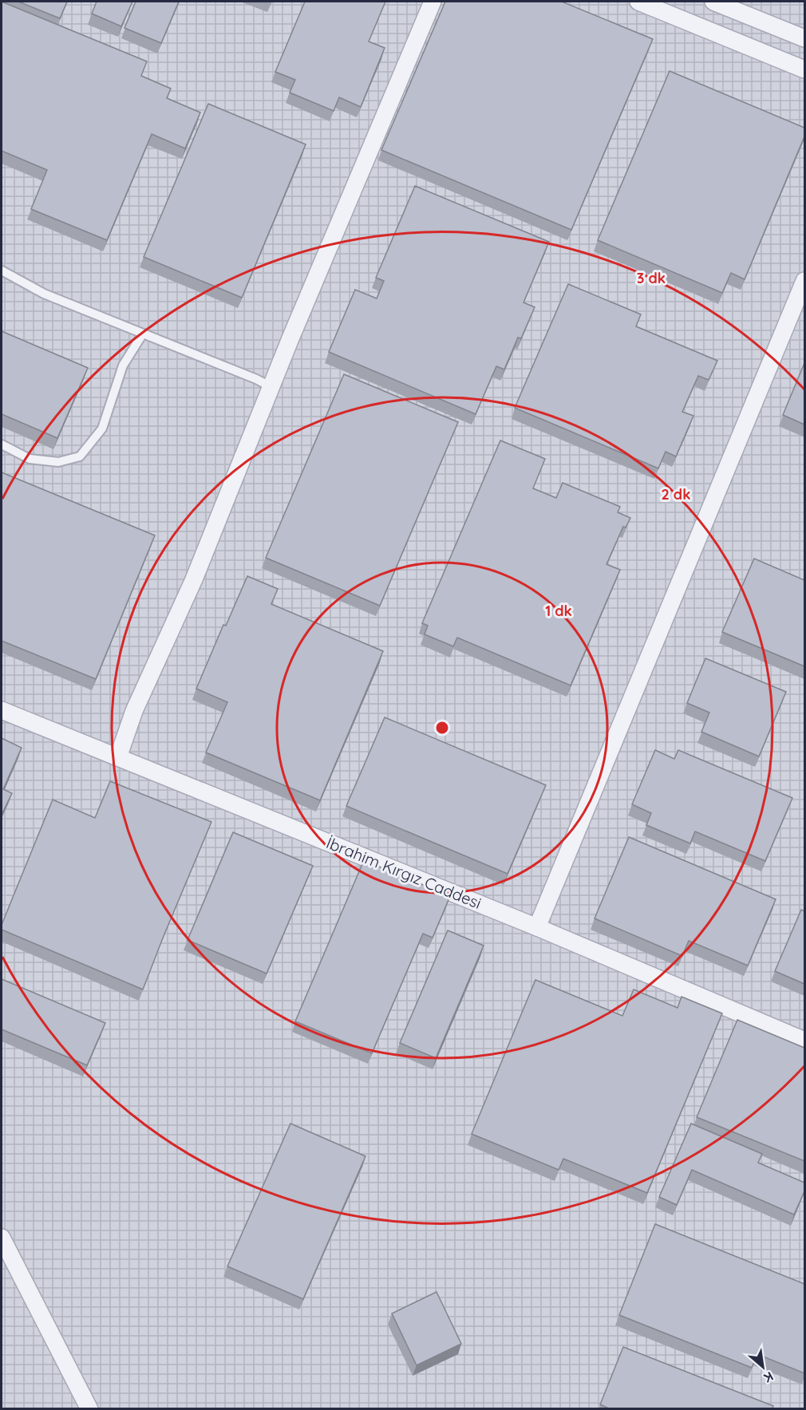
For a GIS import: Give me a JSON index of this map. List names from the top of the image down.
{
  "streets": {
    "street": ["İbrahim Kırgız Caddesi"]
  },
  "north": "bottom right",
  "rings": ["3 dk", "2 dk", "1 dk"]
}
